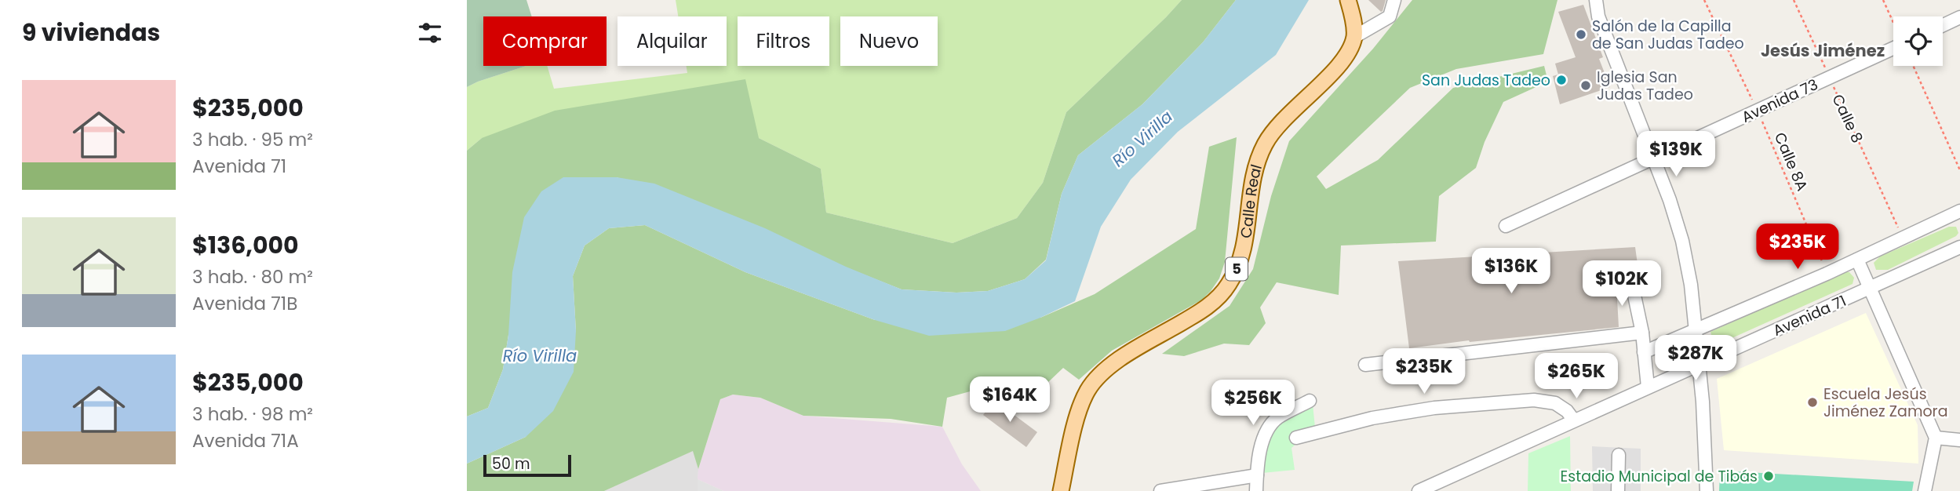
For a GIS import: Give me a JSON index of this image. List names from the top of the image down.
{
  "streets": {
    "main road": ["Calle Real", "5"],
    "street": ["Avenida 73", "Avenida 71"],
    "path": ["Calle 8", "Calle 8A"]
  },
  "crossings": [
    ["Avenida 73", "Calle 8"],
    ["Avenida 73", "Calle 8A"],
    ["Calle 8", "Avenida 71"],
    ["Calle 8A", "Avenida 71"]
  ],
  "districts": ["Jesús Jiménez"],
  "water": ["Río Virilla"],
  "places": [
    "Salón de la Capilla de San Judas Tadeo",
    "San Judas Tadeo",
    "Iglesia San Judas Tadeo",
    "Escuela Jesús Jiménez Zamora",
    "Estadio Municipal de Tibás"
  ],
  "scale_bar": "50 m",
  "page": {
    "heading": "9 viviendas",
    "chip": [
      "Comprar",
      "Alquilar",
      "Filtros",
      "Nuevo"
    ],
    "list": [
      {
        "name": "$235,000",
        "note": "3 hab. · 95 m² · Avenida 71"
      },
      {
        "name": "$136,000",
        "note": "3 hab. · 80 m² · Avenida 71B"
      },
      {
        "name": "$235,000",
        "note": "3 hab. · 98 m² · Avenida 71A"
      }
    ],
    "price": [
      "$139K",
      "$235K",
      "$136K",
      "$102K",
      "$287K",
      "$235K",
      "$265K",
      "$164K",
      "$256K"
    ],
    "scale": "50 m"
  }
}
